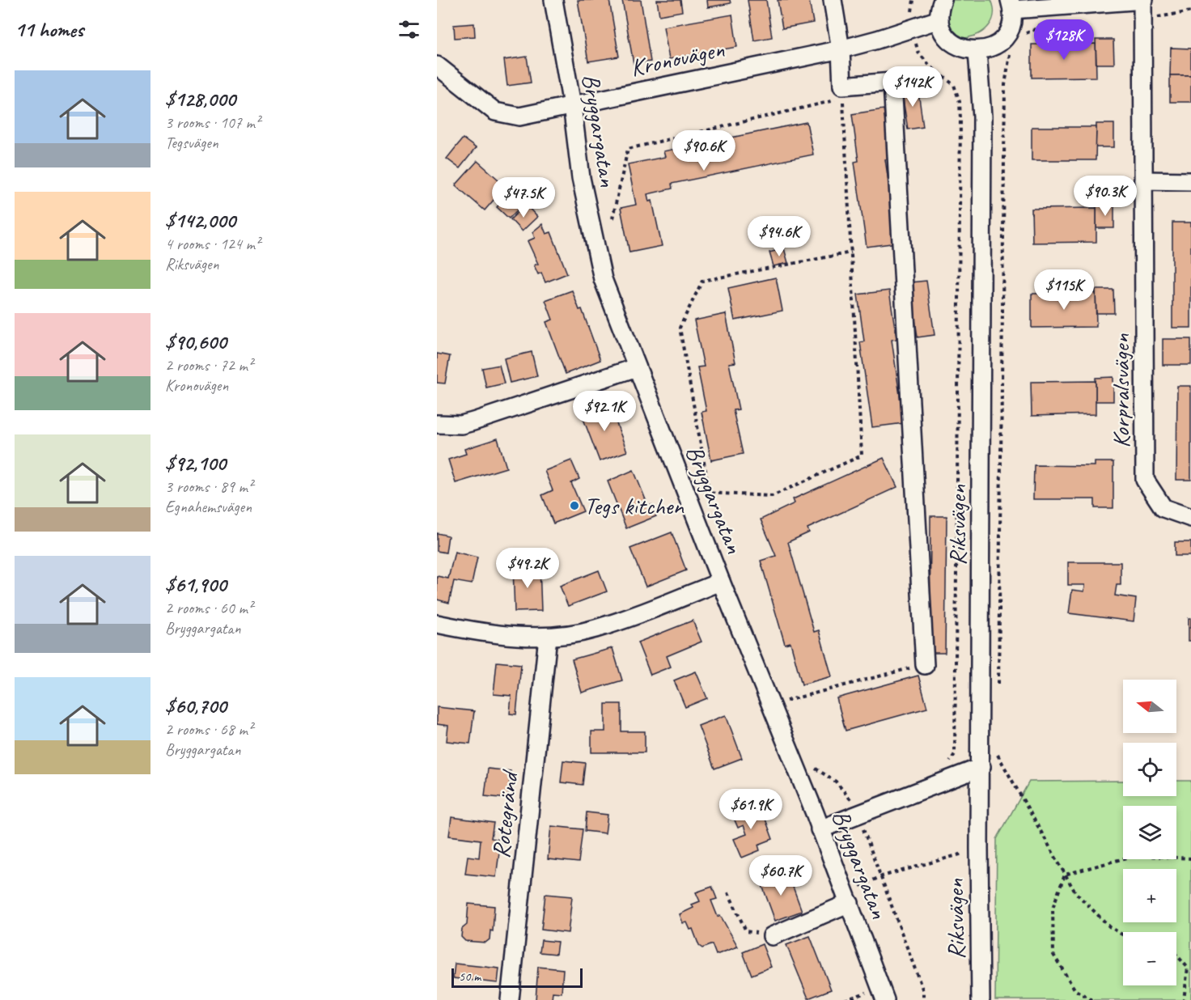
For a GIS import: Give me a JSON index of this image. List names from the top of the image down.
{
  "streets": {
    "street": [
      "Kronovägen",
      "Bryggargatan",
      "Korpralsvägen",
      "Riksvägen",
      "Rotegränd"
    ]
  },
  "crossings": [
    ["Kronovägen", "Bryggargatan"]
  ],
  "places": ["Tegs kitchen"],
  "scale_bar": "50 m",
  "north": "left",
  "page": {
    "heading": "11 homes",
    "price": [
      "$128K",
      "$142K",
      "$90.6K",
      "$90.3K",
      "$47.5K",
      "$94.6K",
      "$115K",
      "$92.1K",
      "$49.2K",
      "$61.9K",
      "$60.7K"
    ],
    "list": [
      {
        "name": "$128,000",
        "note": "3 rooms · 107 m² · Tegsvägen"
      },
      {
        "name": "$142,000",
        "note": "4 rooms · 124 m² · Riksvägen"
      },
      {
        "name": "$90,600",
        "note": "2 rooms · 72 m² · Kronovägen"
      },
      {
        "name": "$92,100",
        "note": "3 rooms · 89 m² · Egnahemsvägen"
      },
      {
        "name": "$61,900",
        "note": "2 rooms · 60 m² · Bryggargatan"
      },
      {
        "name": "$60,700",
        "note": "2 rooms · 68 m² · Bryggargatan"
      }
    ],
    "map_buttons": ["+", "−"],
    "scale": "50 m"
  }
}
